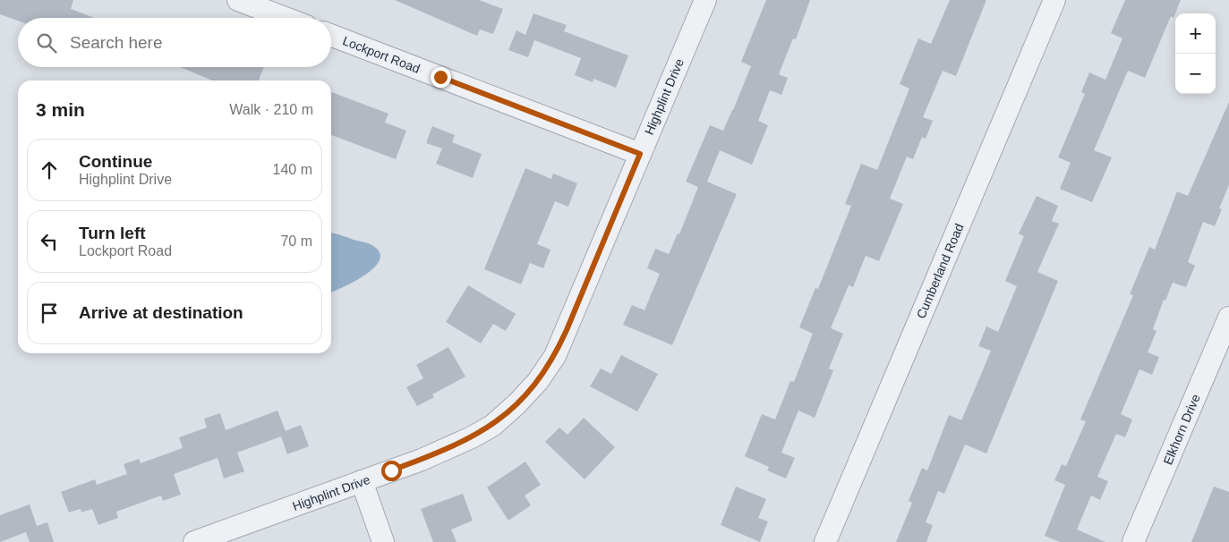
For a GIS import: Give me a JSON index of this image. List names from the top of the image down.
{
  "streets": {
    "street": [
      "Lockport Road",
      "Highplint Drive",
      "Cumberland Road",
      "Elkhorn Drive"
    ]
  },
  "crossings": [
    ["Lockport Road", "Highplint Drive"]
  ],
  "page": {
    "map_buttons": ["+", "−"],
    "search": "Search here",
    "heading": ["3 min", "Walk · 210 m"],
    "list": [
      ["Continue", "Highplint Drive", "140 m"],
      ["Turn left", "Lockport Road", "70 m"],
      "Arrive at destination"
    ]
  }
}
